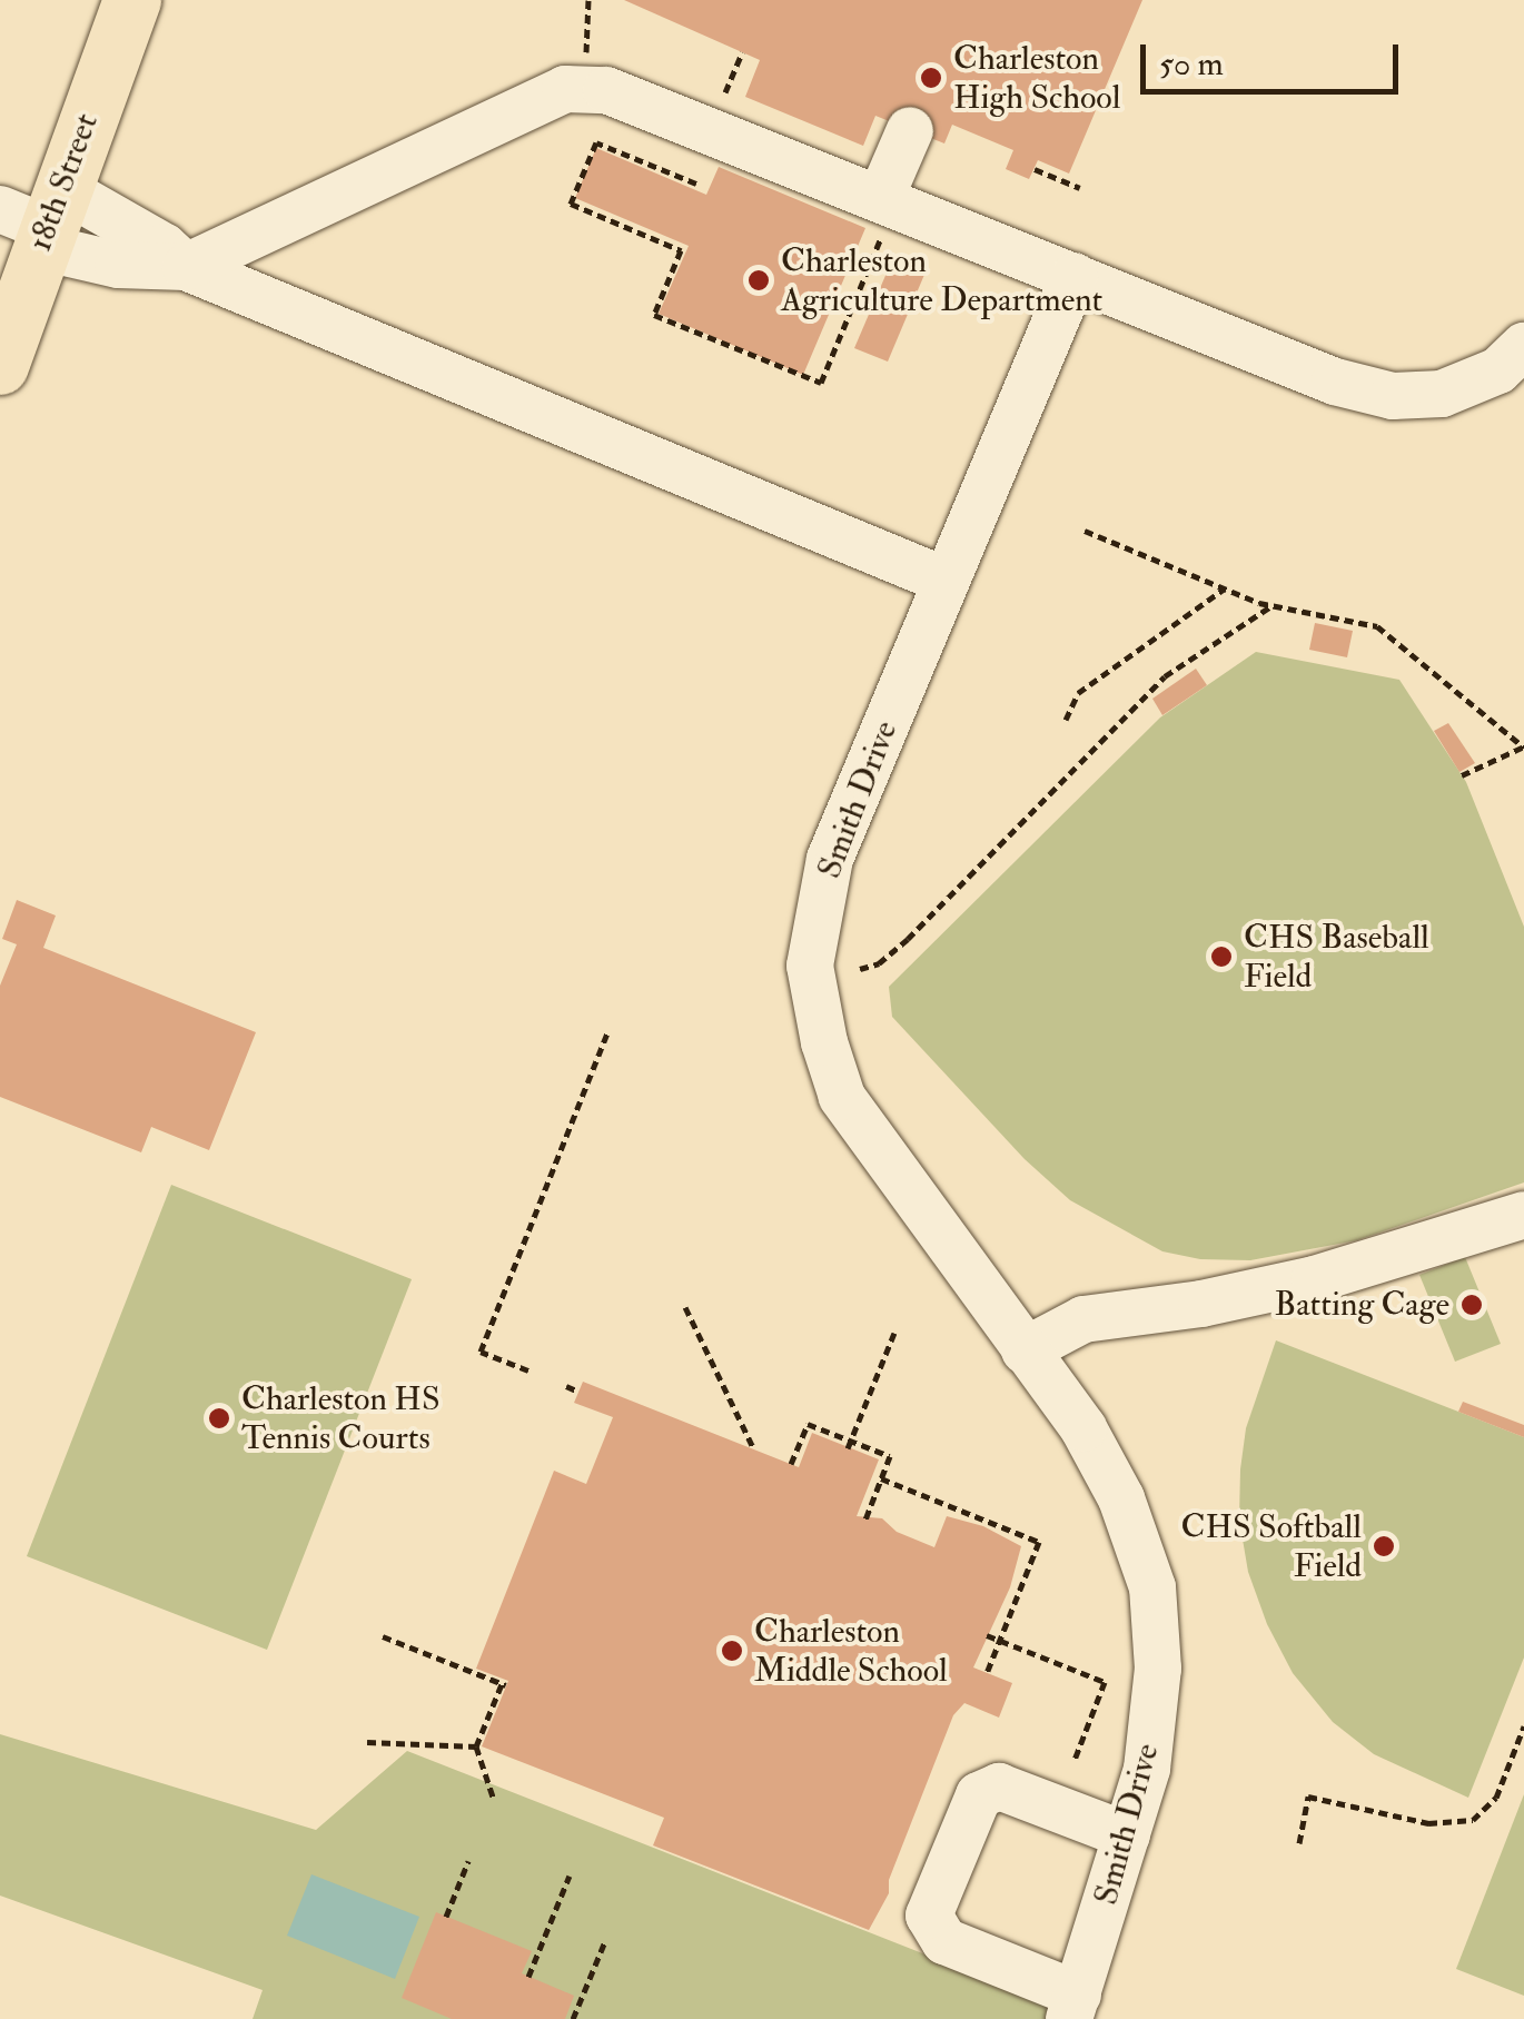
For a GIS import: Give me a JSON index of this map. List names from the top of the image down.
{
  "streets": {
    "main road": ["18th Street"],
    "street": ["Smith Drive"]
  },
  "places": [
    "Charleston High School",
    "Charleston Agriculture Department",
    "CHS Baseball Field",
    "Batting Cage",
    "Charleston HS Tennis Courts",
    "CHS Softball Field",
    "Charleston Middle School"
  ],
  "scale_bar": "50 m"
}
